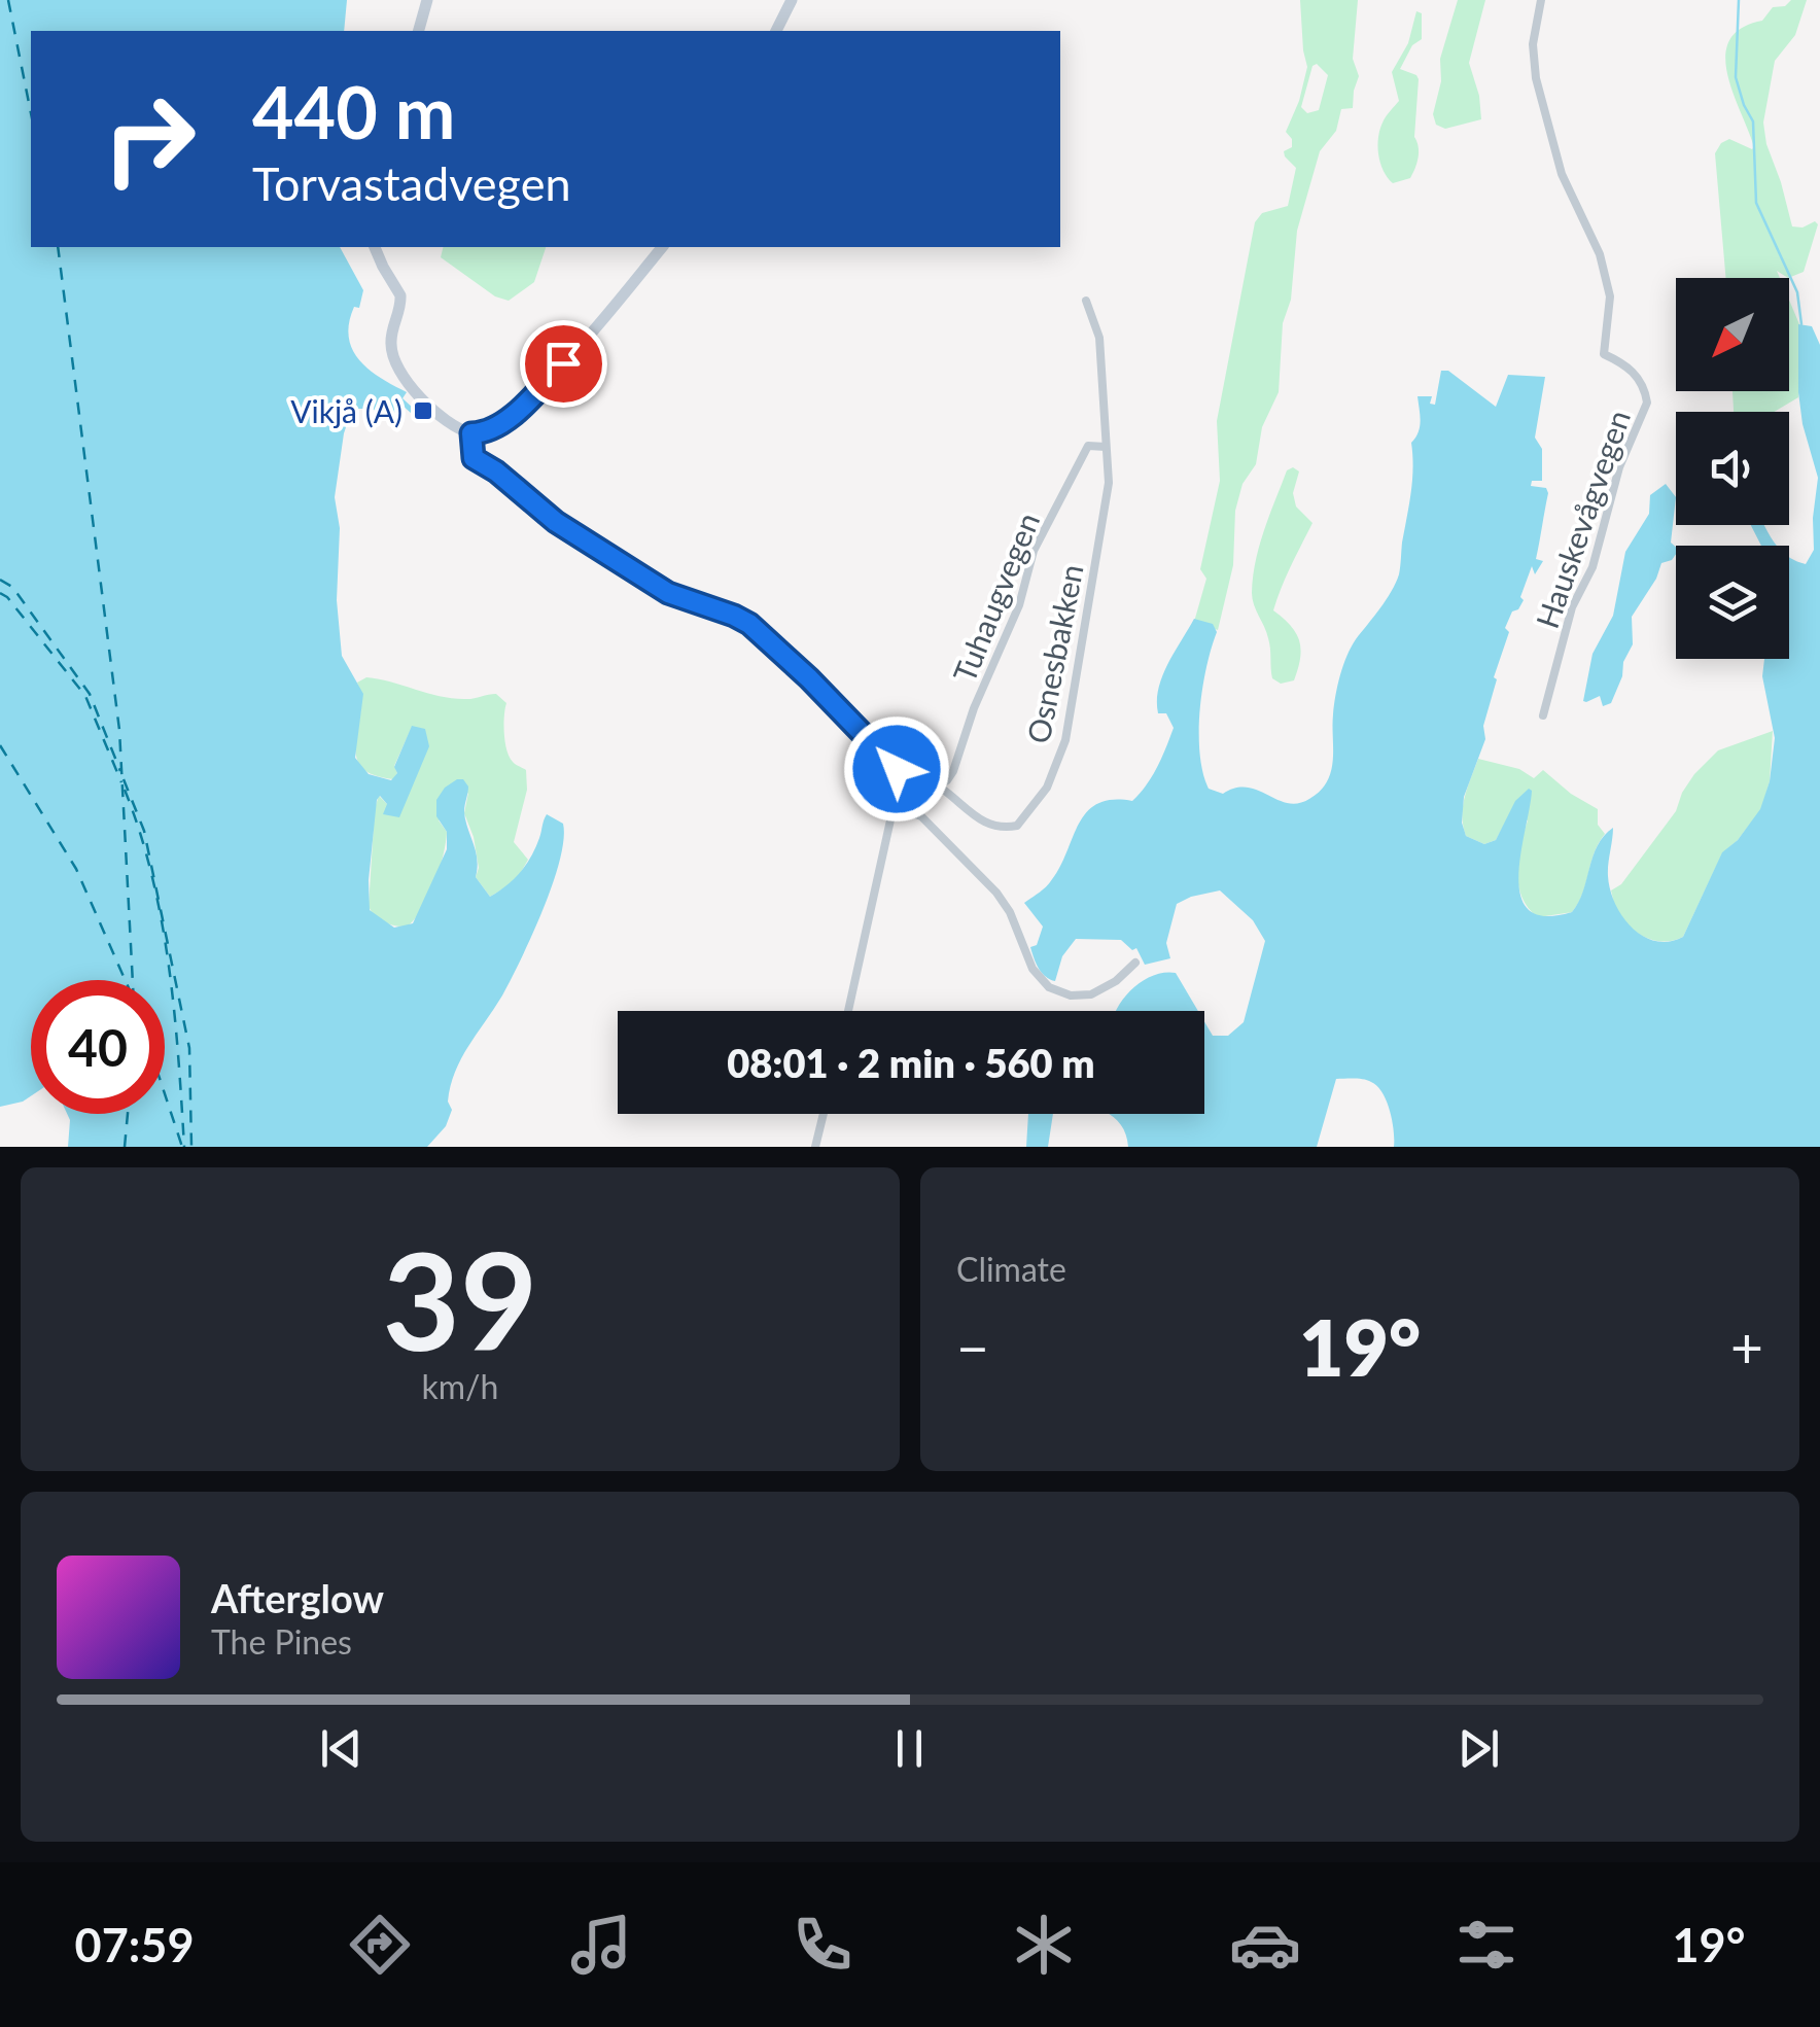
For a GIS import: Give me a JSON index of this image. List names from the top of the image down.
{
  "streets": {
    "street": ["Hauskevågvegen", "Tuhaugvegen", "Osnesbakken"]
  },
  "crossings": [
    ["Tuhaugvegen", "Osnesbakken"]
  ],
  "places": {
    "transit": ["Vikjå (A)"]
  },
  "north": "bottom left",
  "page": {
    "turn": ["440 m", "Torvastadvegen"],
    "limit": "40",
    "trip": "08:01 · 2 min · 560 m",
    "tile": [
      ["39", "km/h"],
      "Climate"
    ],
    "heat": ["−", "19°", "+"],
    "song": ["Afterglow", "The Pines"],
    "tabs": ["07:59", "19°"]
  }
}
